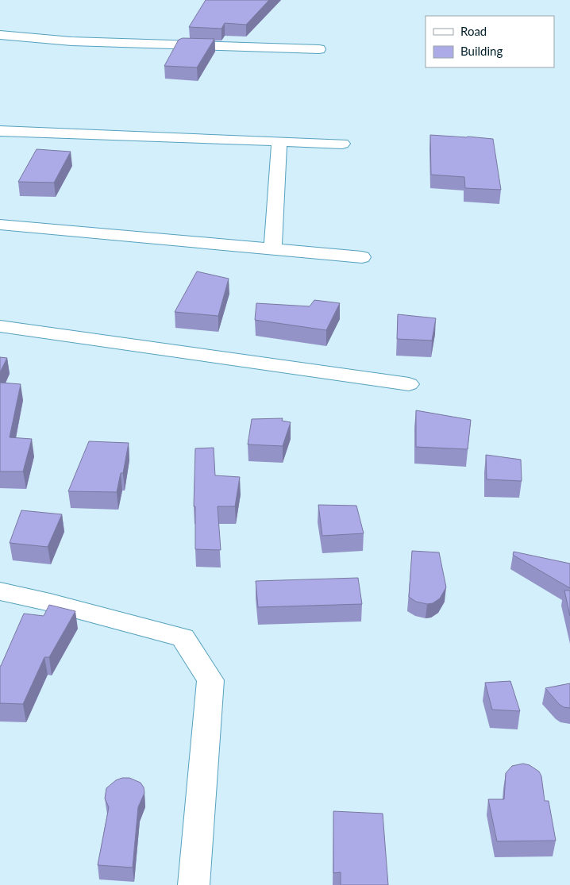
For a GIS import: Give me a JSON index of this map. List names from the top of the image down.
{
  "legend": ["Road", "Building"]
}
